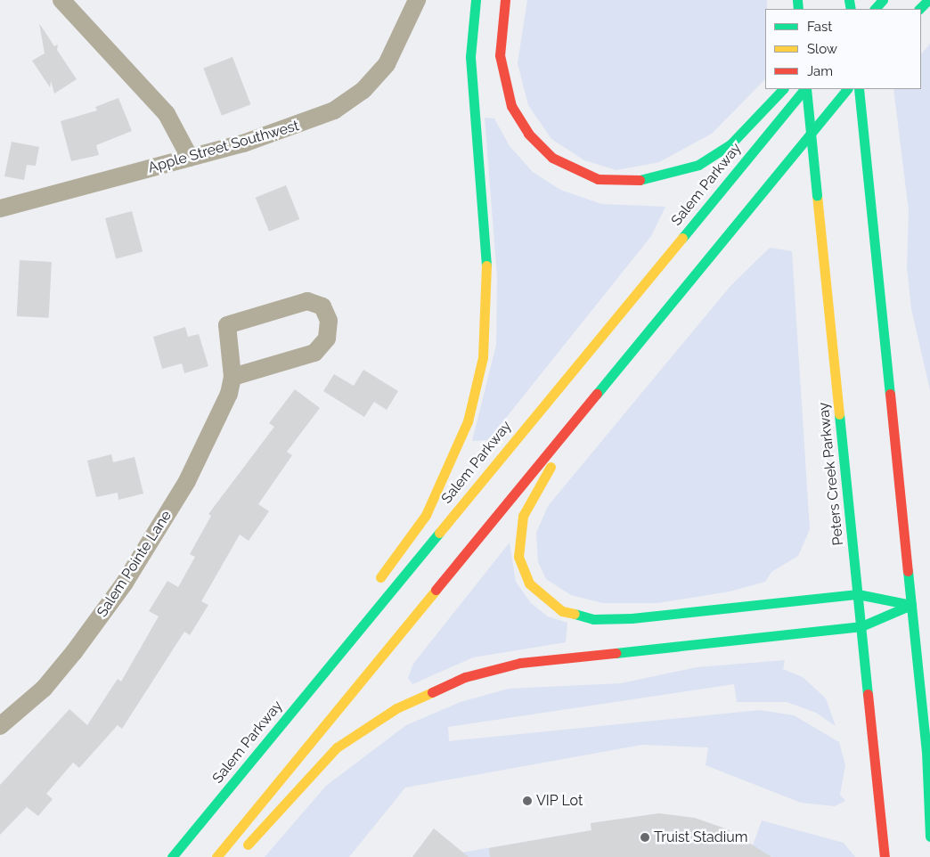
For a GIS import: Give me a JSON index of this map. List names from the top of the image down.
{
  "streets": {
    "main road": ["Salem Parkway", "Peters Creek Parkway"],
    "street": ["Apple Street Southwest", "Salem Pointe Lane"]
  },
  "places": ["VIP Lot", "Truist Stadium"],
  "legend": ["Fast", "Slow", "Jam"]
}
